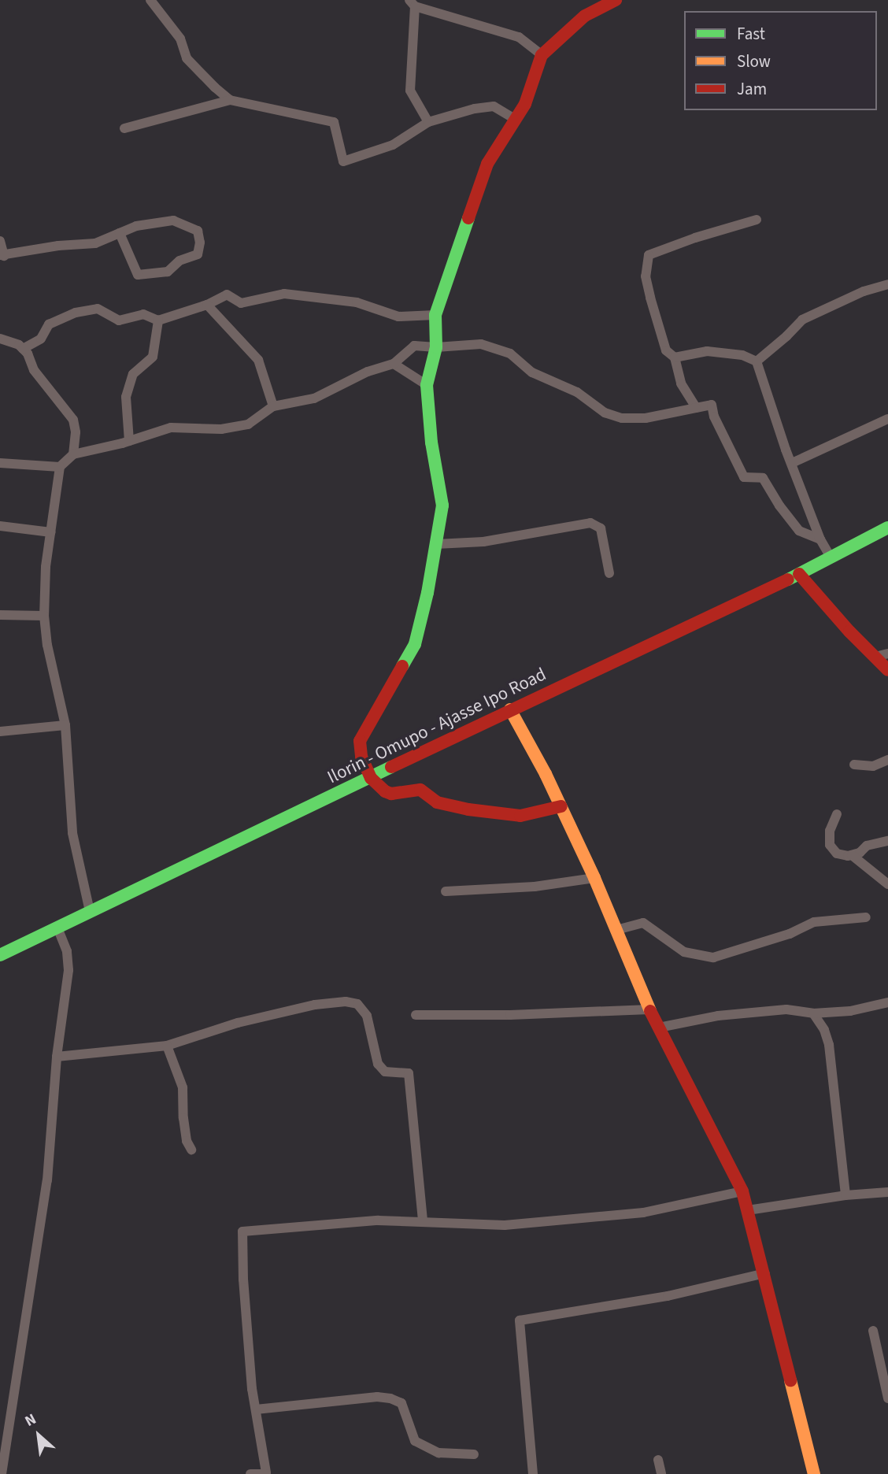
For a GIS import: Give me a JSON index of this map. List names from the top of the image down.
{
  "streets": {
    "main road": ["Ilorin - Omupo - Ajasse Ipo Road"]
  },
  "legend": ["Fast", "Slow", "Jam"],
  "north": "top left"
}
